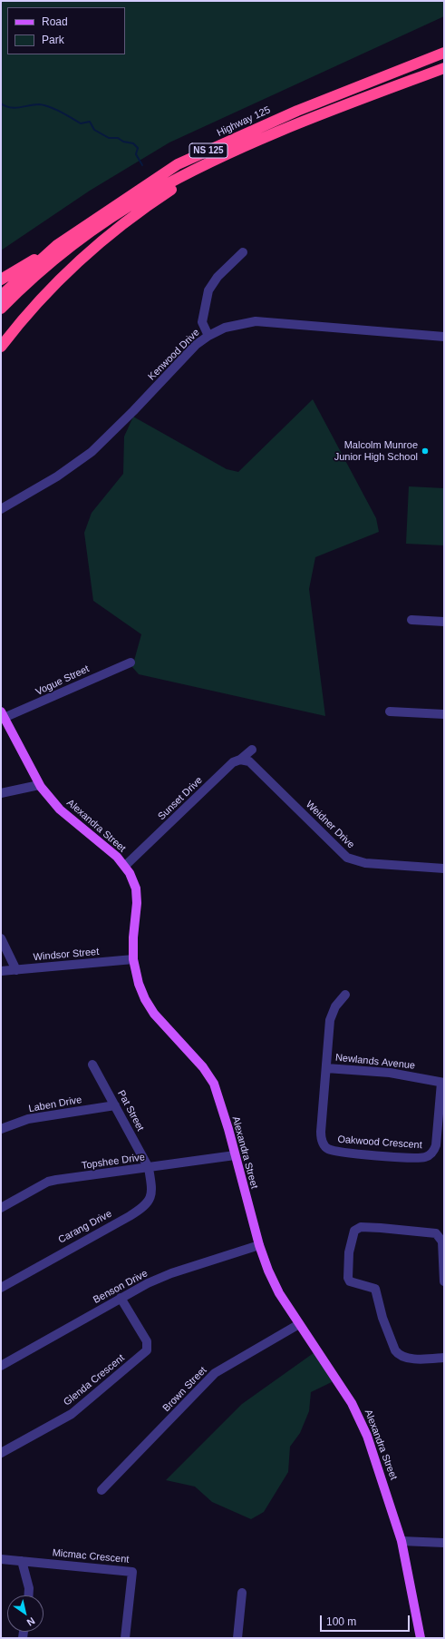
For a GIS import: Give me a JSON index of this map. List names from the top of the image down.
{
  "streets": {
    "highway": ["Highway 125", "NS 125"],
    "main road": ["Alexandra Street"],
    "street": [
      "Kenwood Drive",
      "Vogue Street",
      "Sunset Drive",
      "Weidner Drive",
      "Windsor Street",
      "Newlands Avenue",
      "Laben Drive",
      "Pat Street",
      "Oakwood Crescent",
      "Topshee Drive",
      "Carang Drive",
      "Benson Drive",
      "Glenda Crescent",
      "Brown Street",
      "Micmac Crescent"
    ]
  },
  "crossings": [
    ["Vogue Street", "Alexandra Street"],
    ["Sunset Drive", "Weidner Drive"],
    ["Sunset Drive", "Alexandra Street"],
    ["Alexandra Street", "Windsor Street"],
    ["Alexandra Street", "Topshee Drive"],
    ["Alexandra Street", "Benson Drive"],
    ["Alexandra Street", "Brown Street"],
    ["Newlands Avenue", "Oakwood Crescent"],
    ["Laben Drive", "Pat Street"],
    ["Pat Street", "Topshee Drive"],
    ["Pat Street", "Carang Drive"],
    ["Topshee Drive", "Carang Drive"],
    ["Benson Drive", "Glenda Crescent"]
  ],
  "places": ["Malcolm Munroe Junior High School"],
  "legend": ["Road", "Park"],
  "scale_bar": "100 m",
  "north": "bottom right"
}
